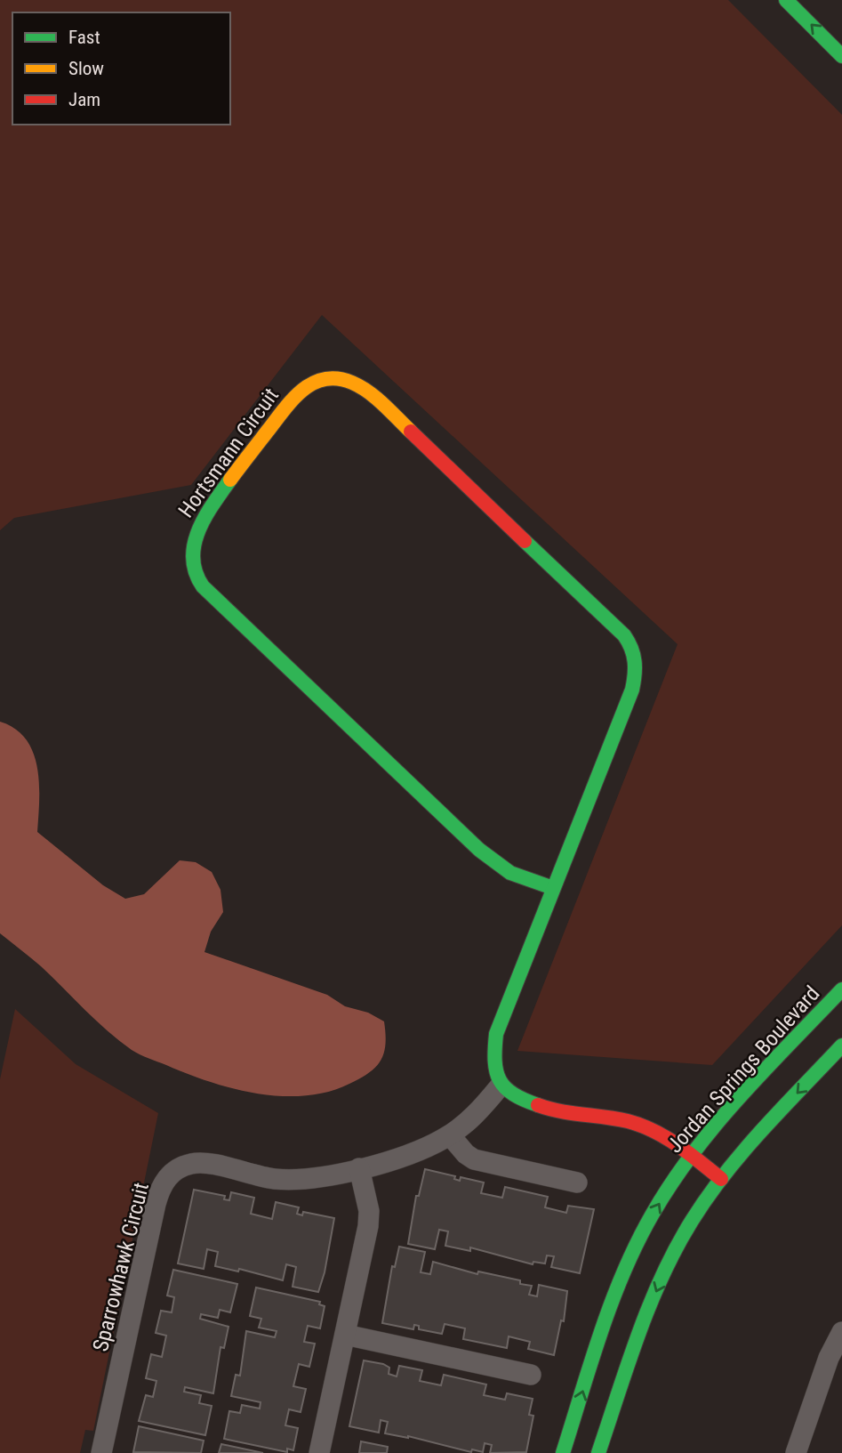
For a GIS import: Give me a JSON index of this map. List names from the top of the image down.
{
  "streets": {
    "main road": ["Hortsmann Circuit", "Jordan Springs Boulevard"],
    "street": ["Sparrowhawk Circuit"]
  },
  "crossings": [
    ["Hortsmann Circuit", "Sparrowhawk Circuit"]
  ],
  "legend": ["Fast", "Slow", "Jam"]
}
